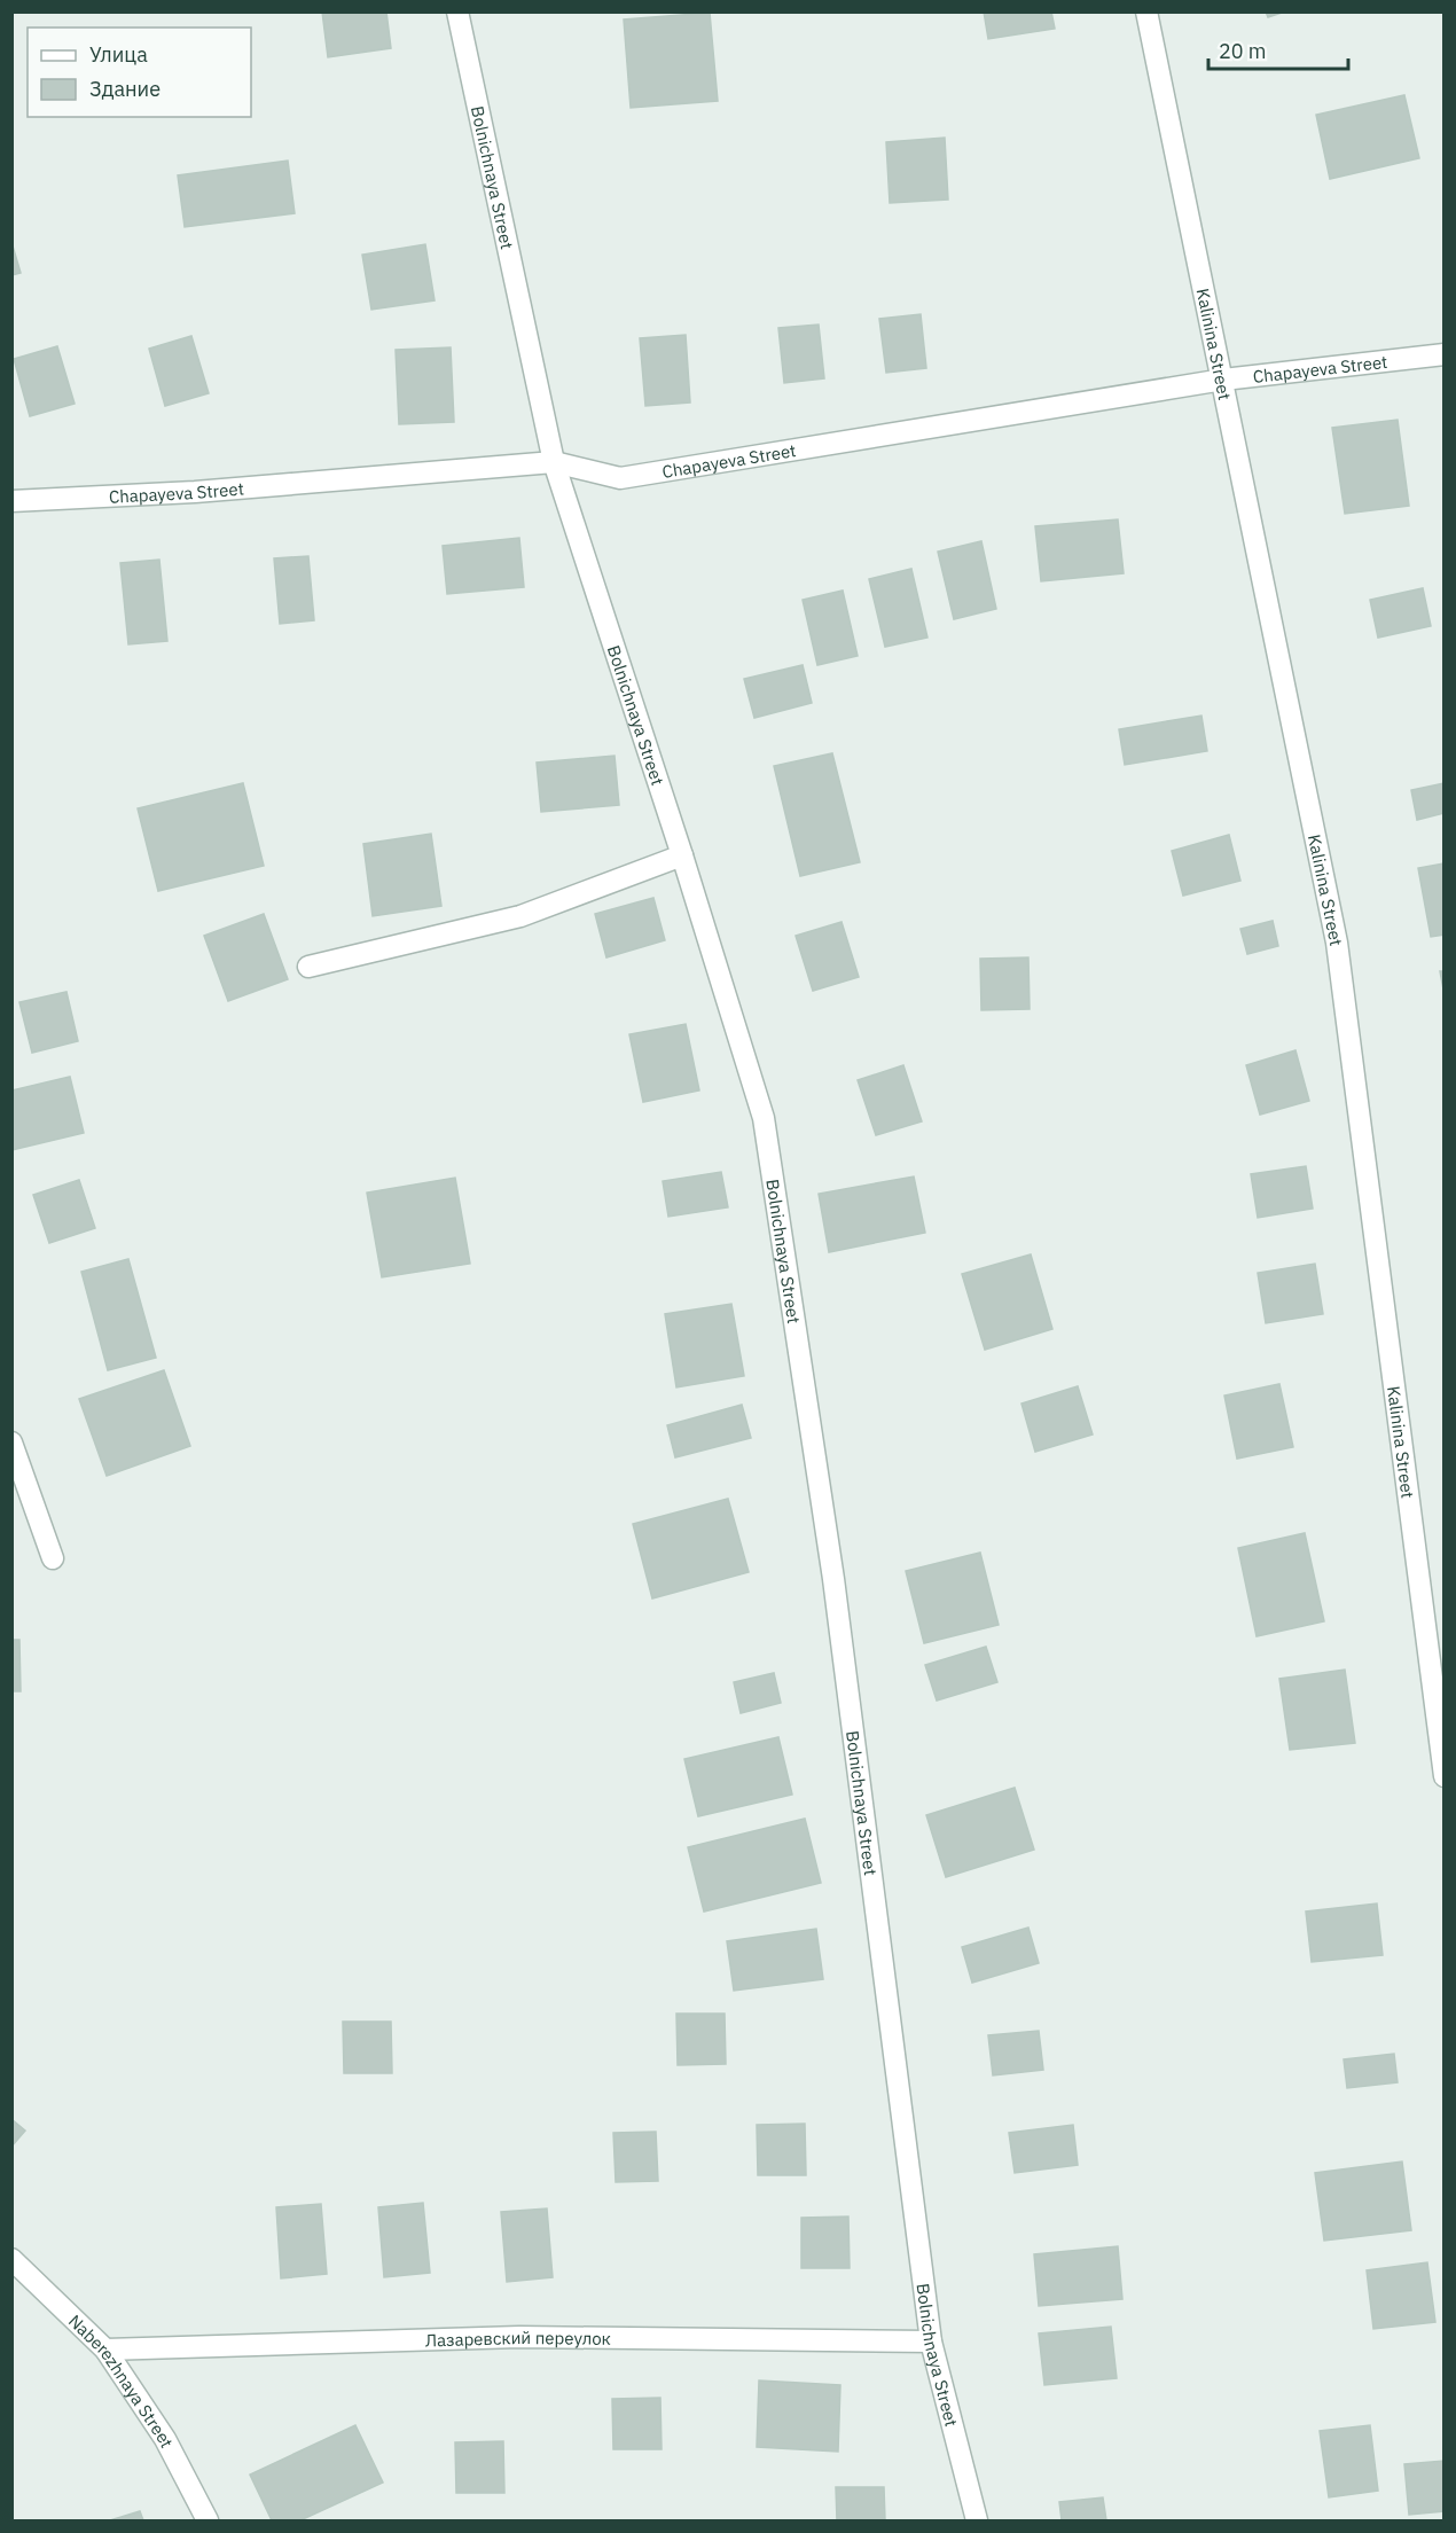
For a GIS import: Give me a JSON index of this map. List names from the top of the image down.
{
  "streets": {
    "street": [
      "Bolnichnaya Street",
      "Kalinina Street",
      "Chapayeva Street",
      "Лазаревский переулок",
      "Naberezhnaya Street"
    ]
  },
  "crossings": [
    ["Bolnichnaya Street", "Chapayeva Street"],
    ["Bolnichnaya Street", "Лазаревский переулок"],
    ["Kalinina Street", "Chapayeva Street"],
    ["Лазаревский переулок", "Naberezhnaya Street"]
  ],
  "legend": ["Улица", "Здание"],
  "scale_bar": "20 m"
}
